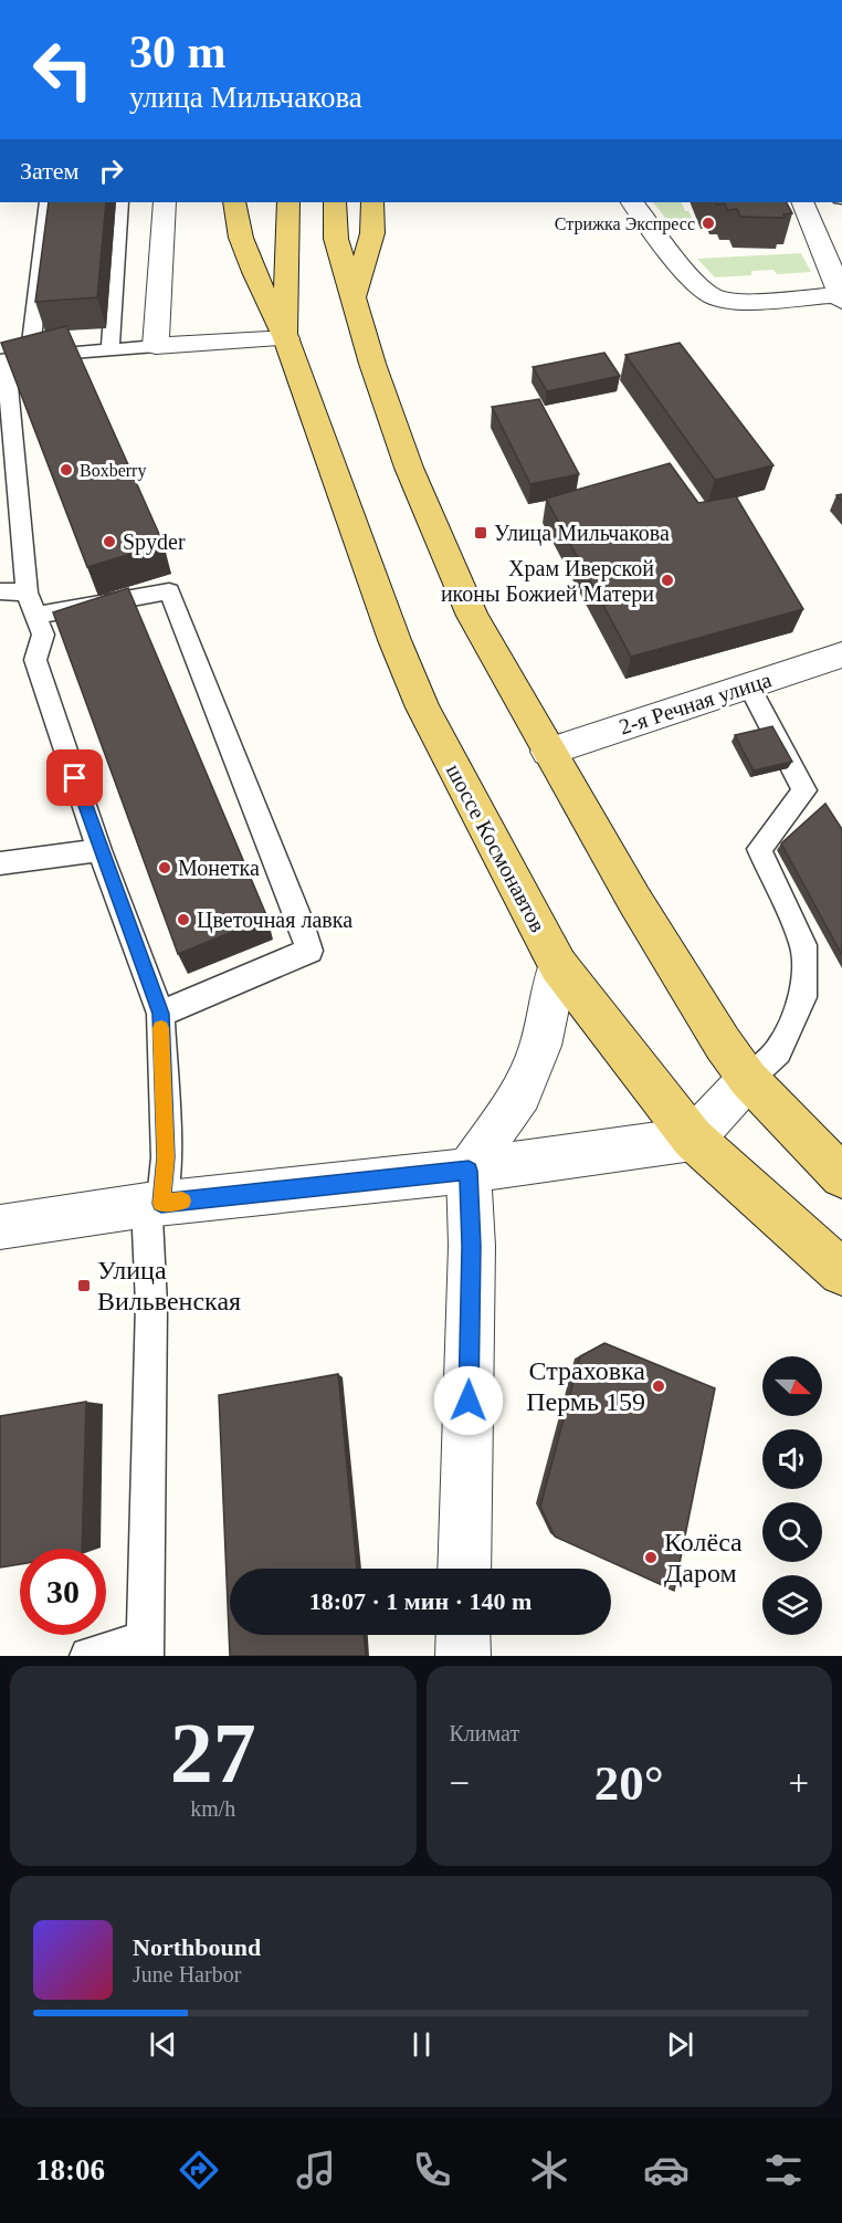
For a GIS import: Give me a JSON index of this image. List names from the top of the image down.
{
  "streets": {
    "main road": ["шоссе Космонавтов"],
    "street": ["2-я Речная улица"]
  },
  "places": {
    "other": [
      "Стрижка Экспресс",
      "Boxberry",
      "Spyder",
      "Храм Иверской иконы Божией Матери",
      "Монетка",
      "Цветочная лавка",
      "Страховка Пермь 159",
      "Колёса Даром"
    ],
    "transit": ["Улица Мильчакова", "Улица Вильвенская"]
  },
  "north": "right",
  "page": {
    "turn": ["30 m", "улица Мильчакова"],
    "then": "Затем",
    "limit": "30",
    "trip": "18:07 · 1 мин · 140 m",
    "tile": [
      ["27", "km/h"],
      "Климат"
    ],
    "heat": ["−", "20°", "+"],
    "song": ["Northbound", "June Harbor"],
    "tabs": "18:06"
  }
}
